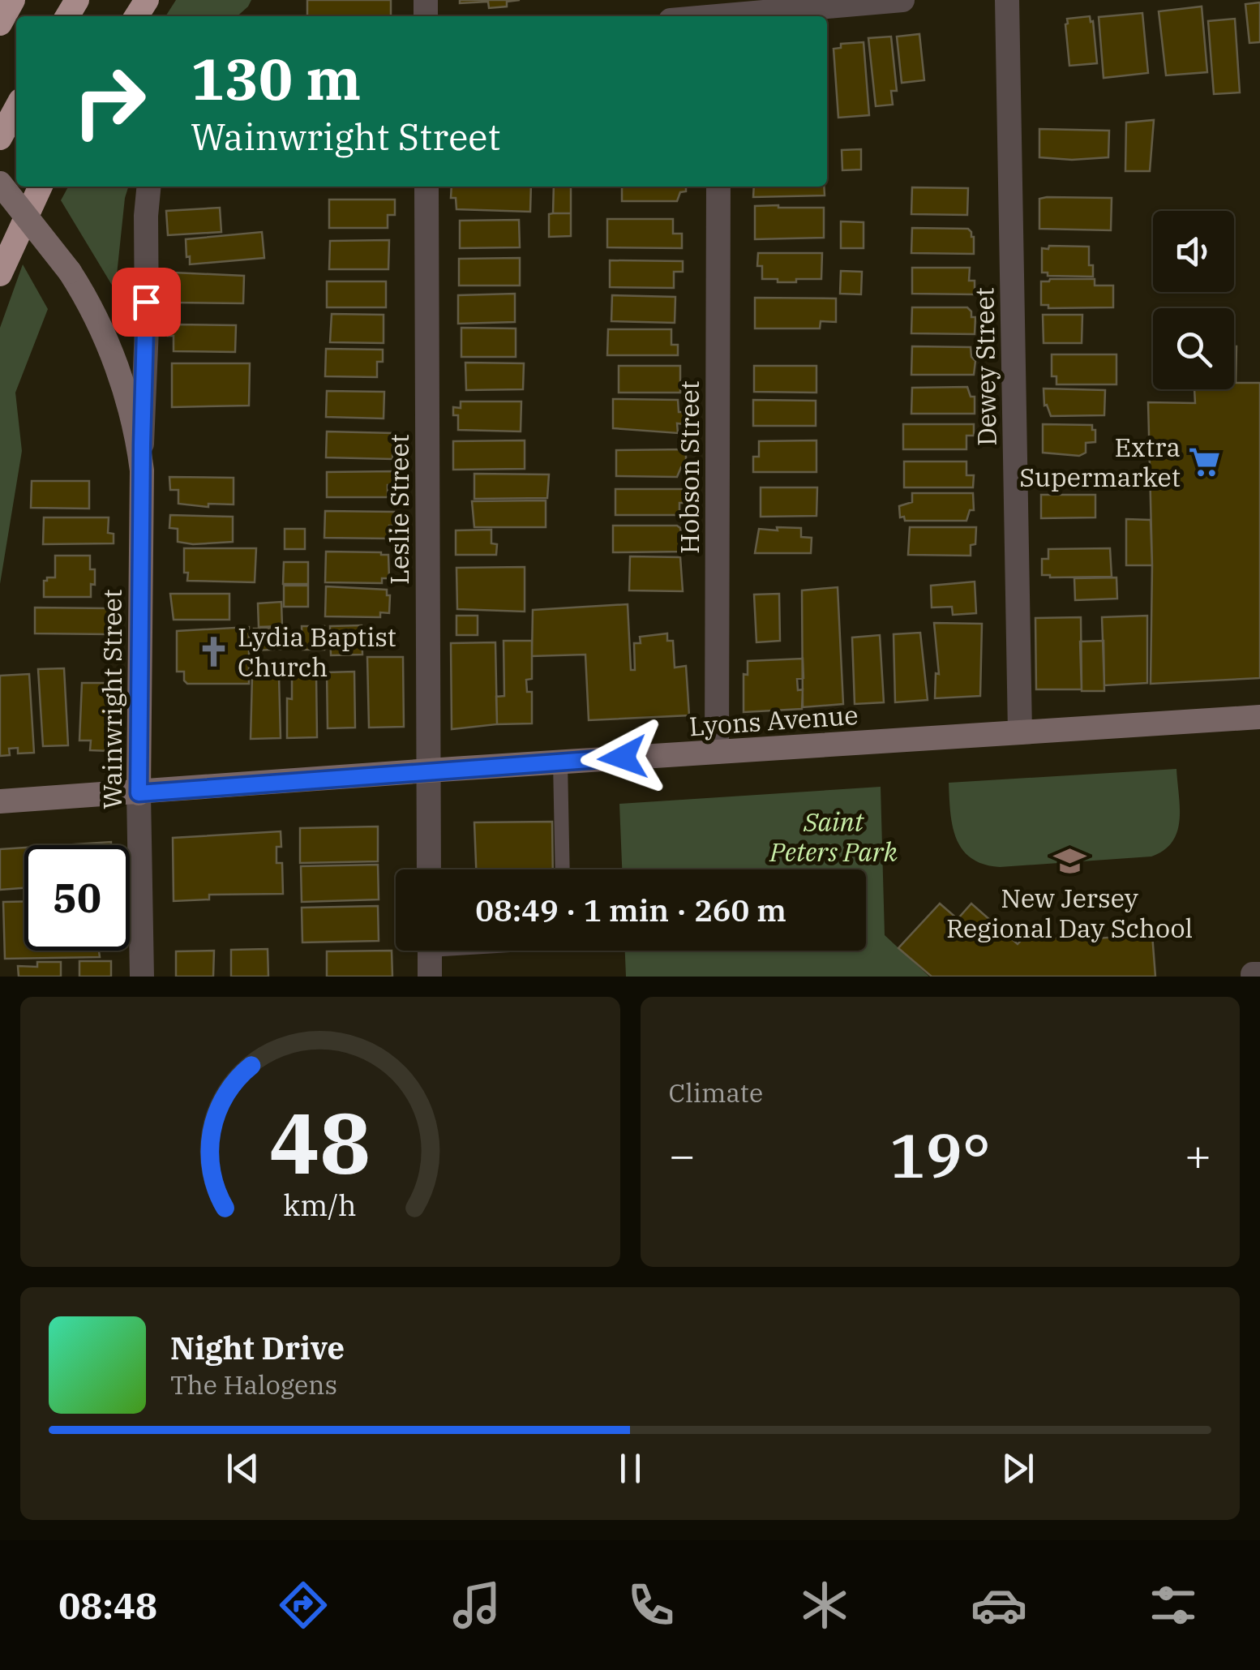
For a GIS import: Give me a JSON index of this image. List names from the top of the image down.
{
  "streets": {
    "main road": ["Wainwright Street", "Lyons Avenue"],
    "street": ["Dewey Street", "Hobson Street", "Leslie Street"]
  },
  "crossings": [
    ["Dewey Street", "Lyons Avenue"],
    ["Hobson Street", "Lyons Avenue"],
    ["Leslie Street", "Lyons Avenue"],
    ["Wainwright Street", "Lyons Avenue"]
  ],
  "parks": ["Saint Peters Park"],
  "places": {
    "supermarket": ["Extra Supermarket"],
    "church": ["Lydia Baptist Church"],
    "school or university": ["New Jersey Regional Day School"]
  },
  "page": {
    "turn": ["130 m", "Wainwright Street"],
    "limit": "50",
    "trip": "08:49 · 1 min · 260 m",
    "tile": "Climate",
    "heat": ["−", "19°", "+"],
    "song": ["Night Drive", "The Halogens"],
    "tabs": "08:48",
    "gauge": ["48", "km/h"]
  }
}
